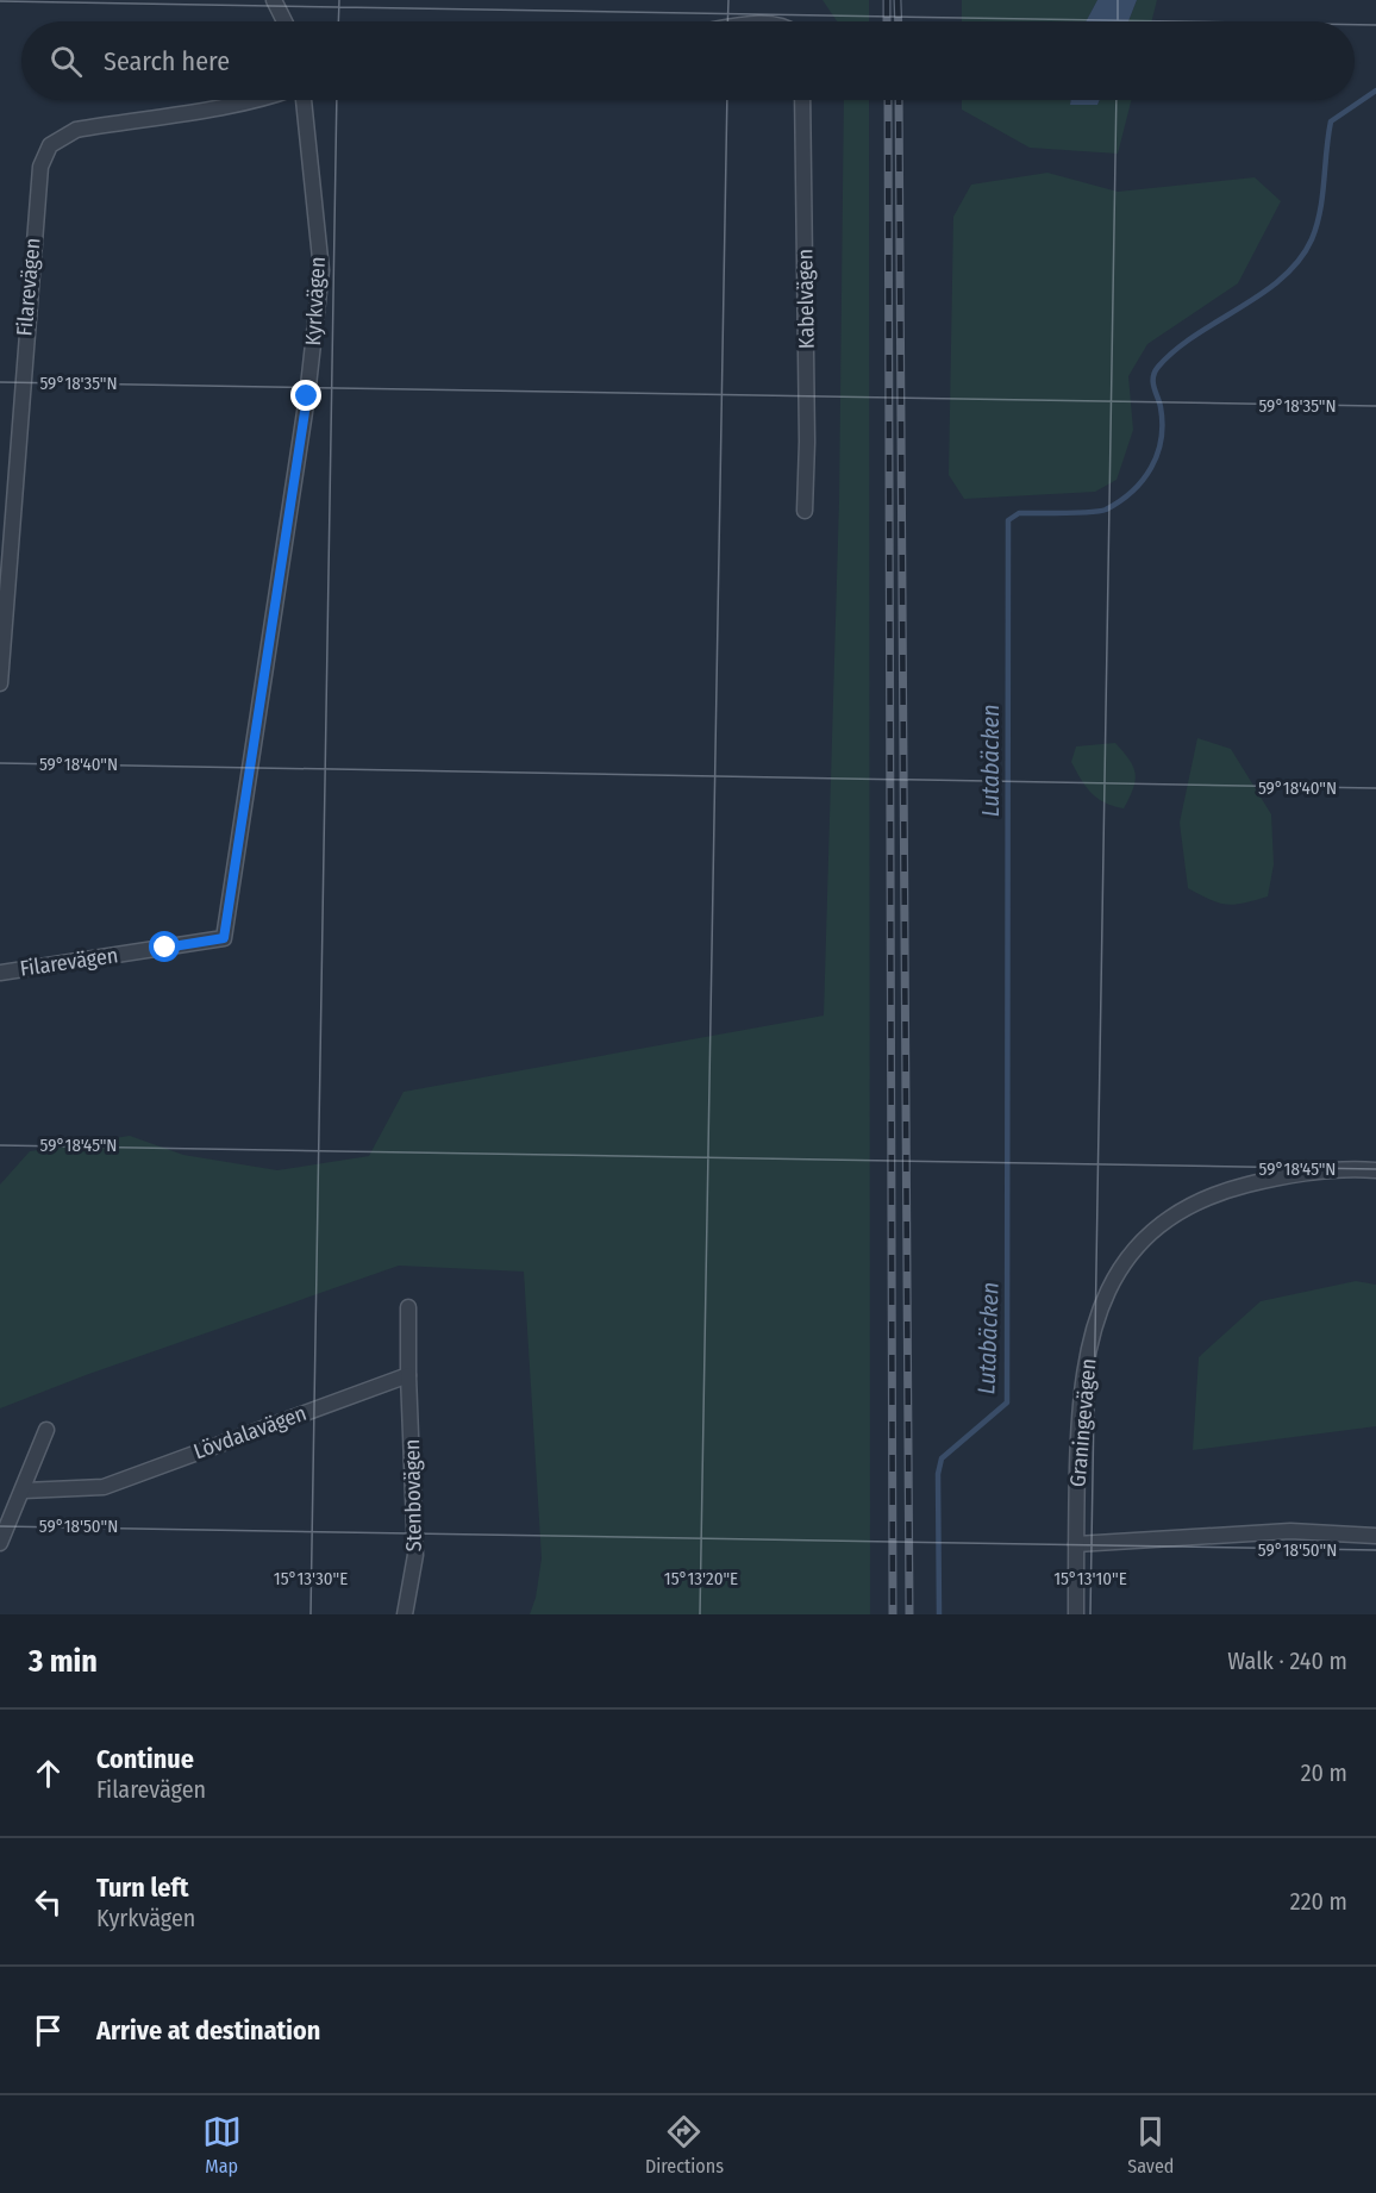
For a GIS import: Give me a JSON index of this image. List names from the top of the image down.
{
  "streets": {
    "street": [
      "Filarevägen",
      "Kabelvägen",
      "Kyrkvägen",
      "Graningevägen",
      "Lövdalavägen",
      "Stenbovägen"
    ]
  },
  "crossings": [
    ["Filarevägen", "Kyrkvägen"],
    ["Lövdalavägen", "Stenbovägen"]
  ],
  "water": ["Lutabäcken"],
  "page": {
    "search": "Search here",
    "heading": ["3 min", "Walk · 240 m"],
    "list": [
      ["Continue", "Filarevägen", "20 m"],
      ["Turn left", "Kyrkvägen", "220 m"],
      "Arrive at destination"
    ],
    "nav": ["Map", "Directions", "Saved"]
  },
  "coordinates": [
    "59°18'35\"N",
    "59°18'40\"N",
    "59°18'45\"N",
    "59°18'50\"N",
    "15°13'30\"E",
    "15°13'20\"E",
    "15°13'10\"E"
  ]
}
